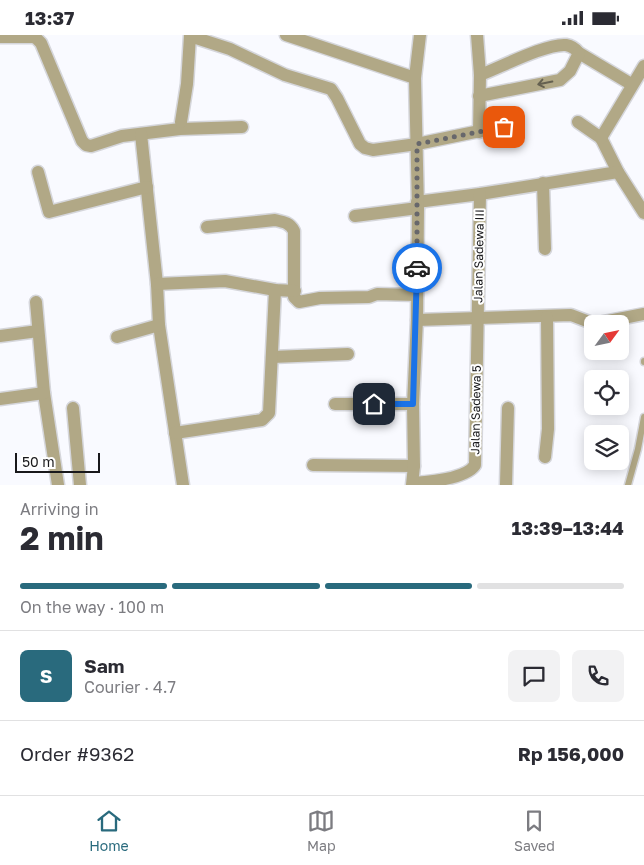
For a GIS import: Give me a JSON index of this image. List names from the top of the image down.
{
  "streets": {
    "street": ["Jalan Sadewa III", "Jalan Sadewa 5"]
  },
  "crossings": [
    ["Jalan Sadewa III", "Jalan Sadewa 5"]
  ],
  "scale_bar": "50 m",
  "north": "top right",
  "page": {
    "status": "13:37",
    "scale": "50 m",
    "heading": ["2 min", "Arriving in", "13:39–13:44"],
    "panel": [
      "Sam",
      "Courier · 4.7",
      "Order #9362",
      "Rp 156,000"
    ],
    "bar": "On the way · 100 m",
    "round": "S",
    "tabs": ["Home", "Map", "Saved"]
  }
}
